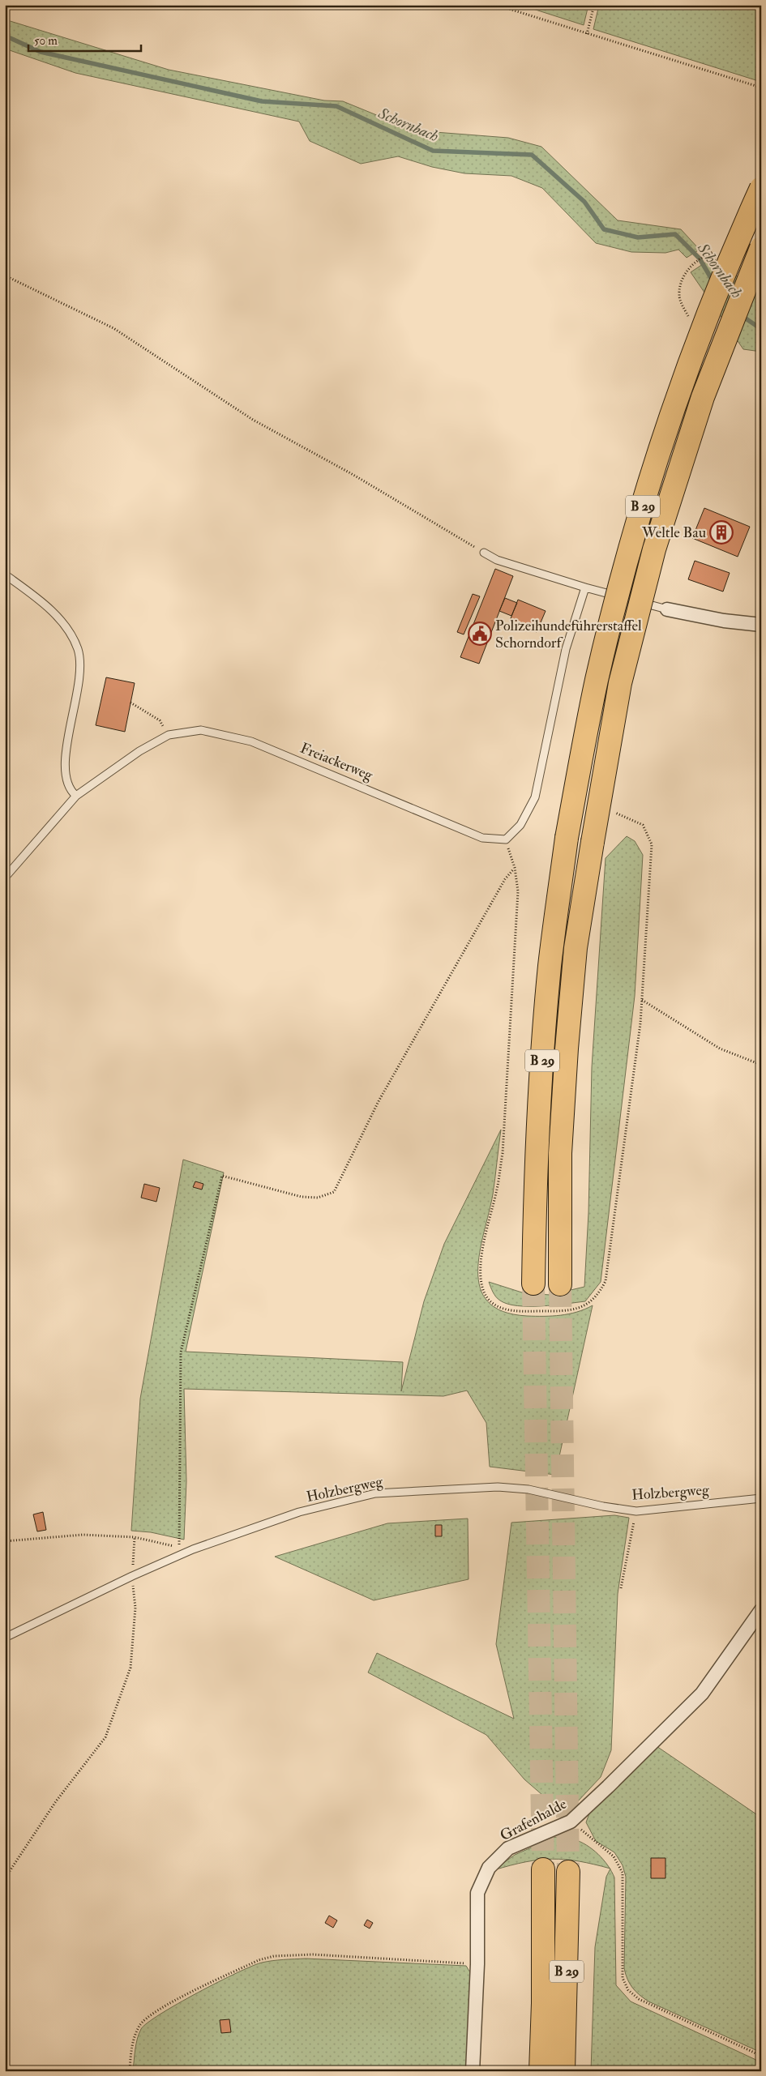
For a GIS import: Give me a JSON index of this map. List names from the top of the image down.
{
  "streets": {
    "highway": ["B 29"],
    "street": ["Grafenhalde"],
    "lane": ["Freiackerweg", "Holzbergweg"]
  },
  "water": ["Schornbach"],
  "places": {
    "building": ["Weltle Bau"],
    "public building": ["Polizeihundeführerstaffel Schorndorf"]
  },
  "scale_bar": "50 m"
}
